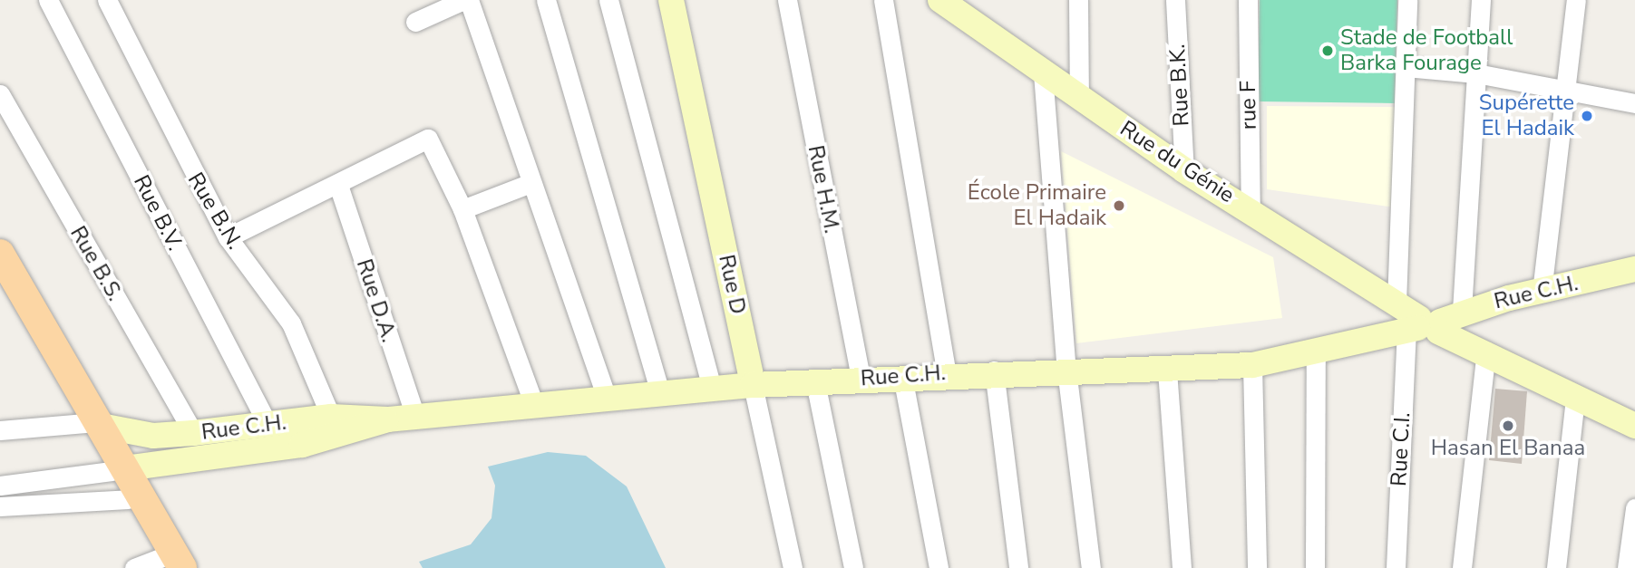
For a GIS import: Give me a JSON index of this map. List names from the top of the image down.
{
  "streets": {
    "street": [
      "Rue B.K.",
      "rue F",
      "Rue du Génie",
      "Rue H.M.",
      "Rue B.N.",
      "Rue B.V.",
      "Rue B.S.",
      "Rue D",
      "Rue C.H.",
      "Rue D.A.",
      "Rue C.I."
    ]
  },
  "crossings": [
    ["Rue B.K.", "Rue du Génie"],
    ["rue F", "Rue du Génie"],
    ["Rue du Génie", "Rue C.H."],
    ["Rue du Génie", "Rue C.I."],
    ["Rue H.M.", "Rue C.H."],
    ["Rue B.N.", "Rue C.H."],
    ["Rue B.V.", "Rue C.H."],
    ["Rue B.S.", "Rue C.H."],
    ["Rue D", "Rue C.H."],
    ["Rue C.H.", "Rue D.A."],
    ["Rue C.H.", "Rue C.I."]
  ],
  "places": [
    "Stade de Football Barka Fourage",
    "Supérette El Hadaik",
    "École Primaire El Hadaik",
    "Hasan El Banaa"
  ]
}
